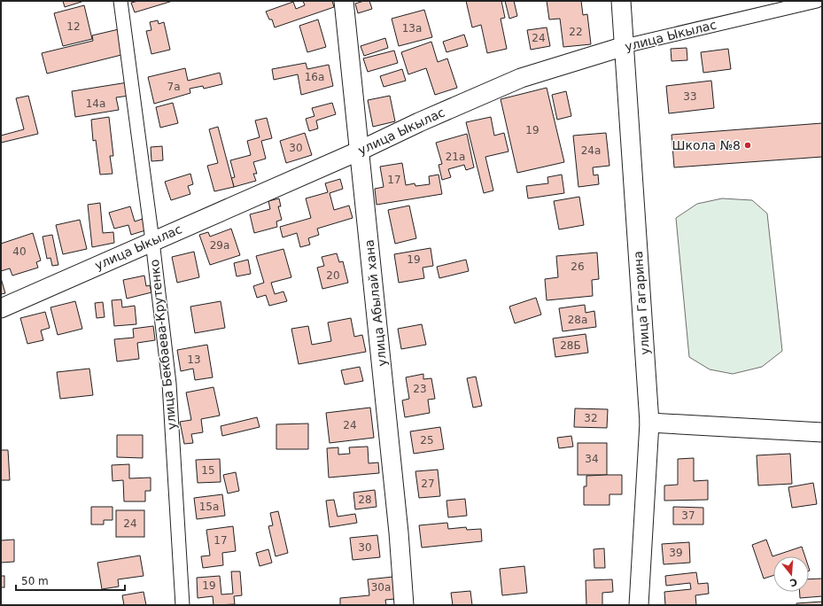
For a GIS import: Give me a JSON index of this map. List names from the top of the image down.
{
  "streets": {
    "street": [
      "улица Ыкылас",
      "улица Абылай хана",
      "улица Гагарина",
      "улица Бекбаева-Крутенко"
    ]
  },
  "crossings": [
    ["улица Ыкылас", "улица Абылай хана"],
    ["улица Ыкылас", "улица Гагарина"],
    ["улица Ыкылас", "улица Бекбаева-Крутенко"]
  ],
  "places": ["Школа №8"],
  "house_numbers": [
    "12",
    "13а",
    "22",
    "24",
    "16а",
    "7а",
    "33",
    "14а",
    "19",
    "30",
    "24а",
    "21а",
    "17",
    "29а",
    "40",
    "19",
    "26",
    "20",
    "28а",
    "28Б",
    "13",
    "23",
    "32",
    "24",
    "25",
    "34",
    "15",
    "27",
    "28",
    "15а",
    "37",
    "24",
    "17",
    "30",
    "39",
    "19",
    "30а"
  ],
  "scale_bar": "50 m",
  "north": "bottom"
}
